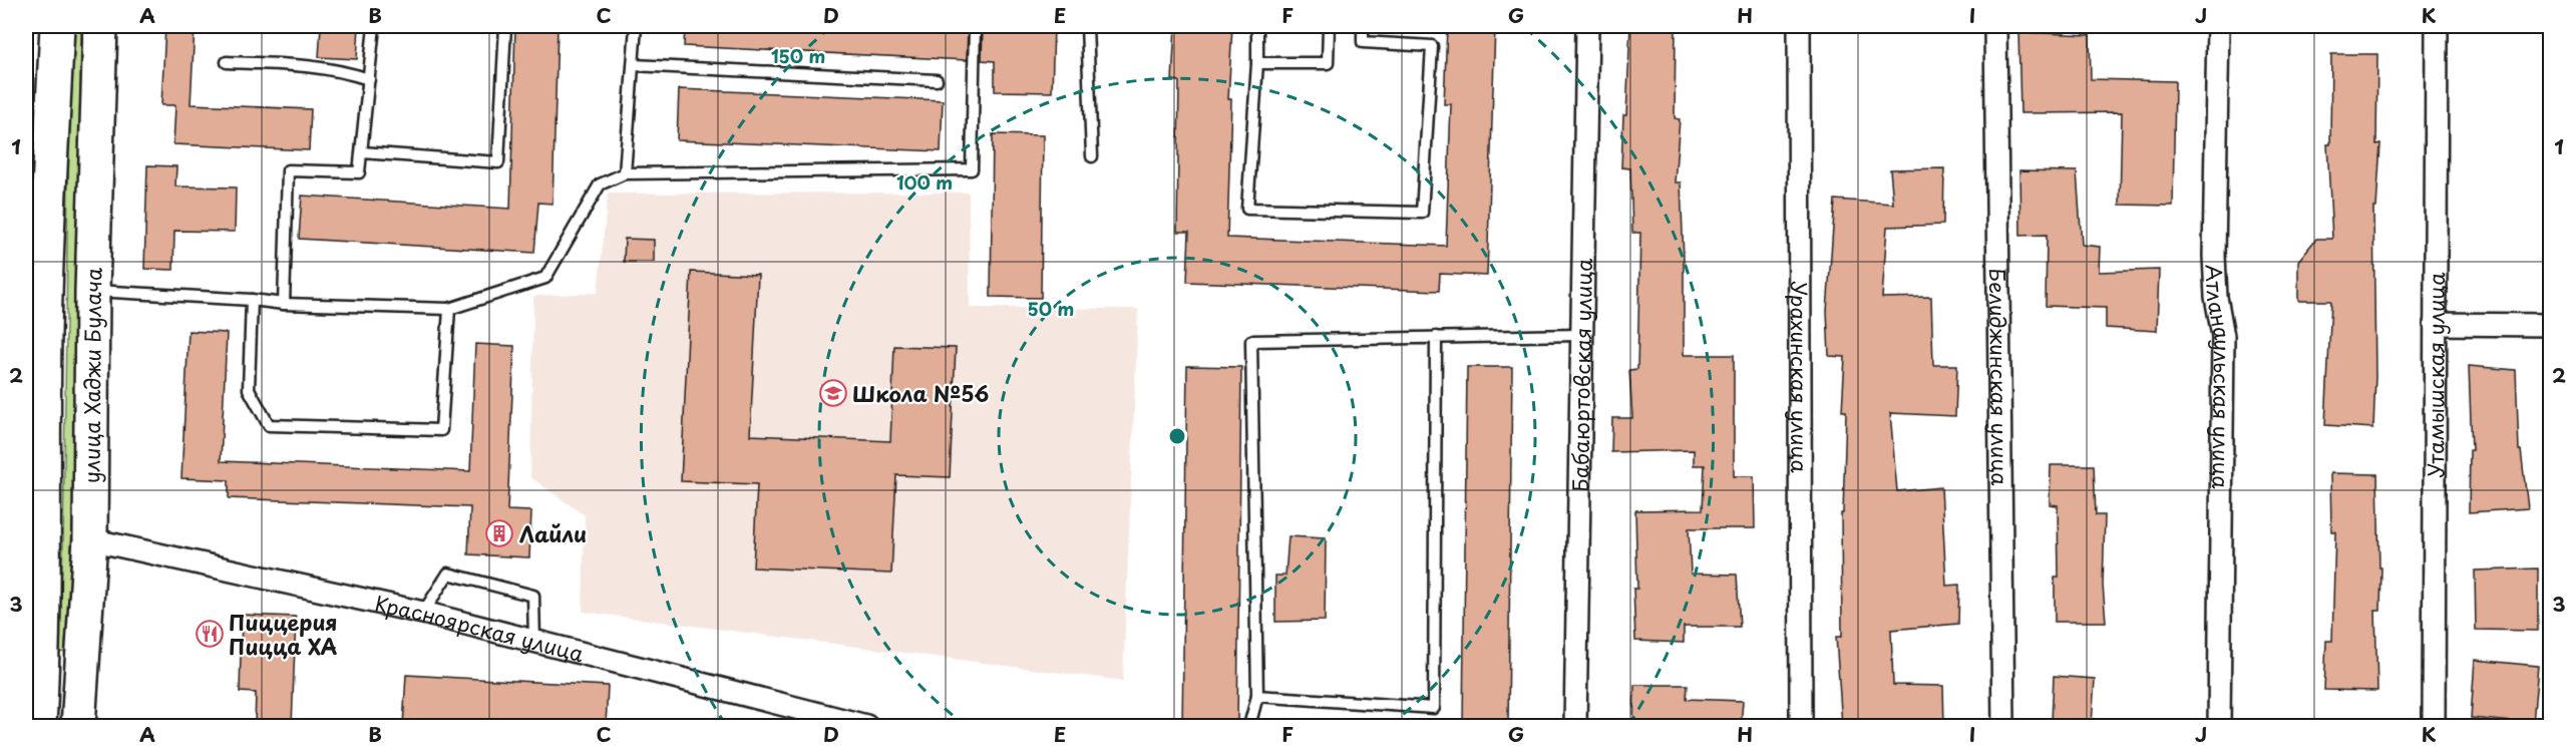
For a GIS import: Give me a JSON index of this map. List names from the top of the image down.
{
  "streets": {
    "main road": ["улица Хаджи Булача"],
    "street": [
      "Бабаюртовская улица",
      "Урахинская улица",
      "Белиджинская улица",
      "Атланаульская улица",
      "Утамышская улица",
      "Красноярская улица"
    ]
  },
  "crossings": [
    ["улица Хаджи Булача", "Красноярская улица"]
  ],
  "places": {
    "school or university": ["Школа №56"],
    "building": ["Лайли"],
    "restaurant": ["Пиццерия Пицца ХА"]
  },
  "grid": {
    "columns": [
      "A",
      "B",
      "C",
      "D",
      "E",
      "F",
      "G",
      "H",
      "I",
      "J",
      "K"
    ],
    "rows": ["1", "2", "3"]
  },
  "rings": ["150 m", "100 m", "50 m"]
}
